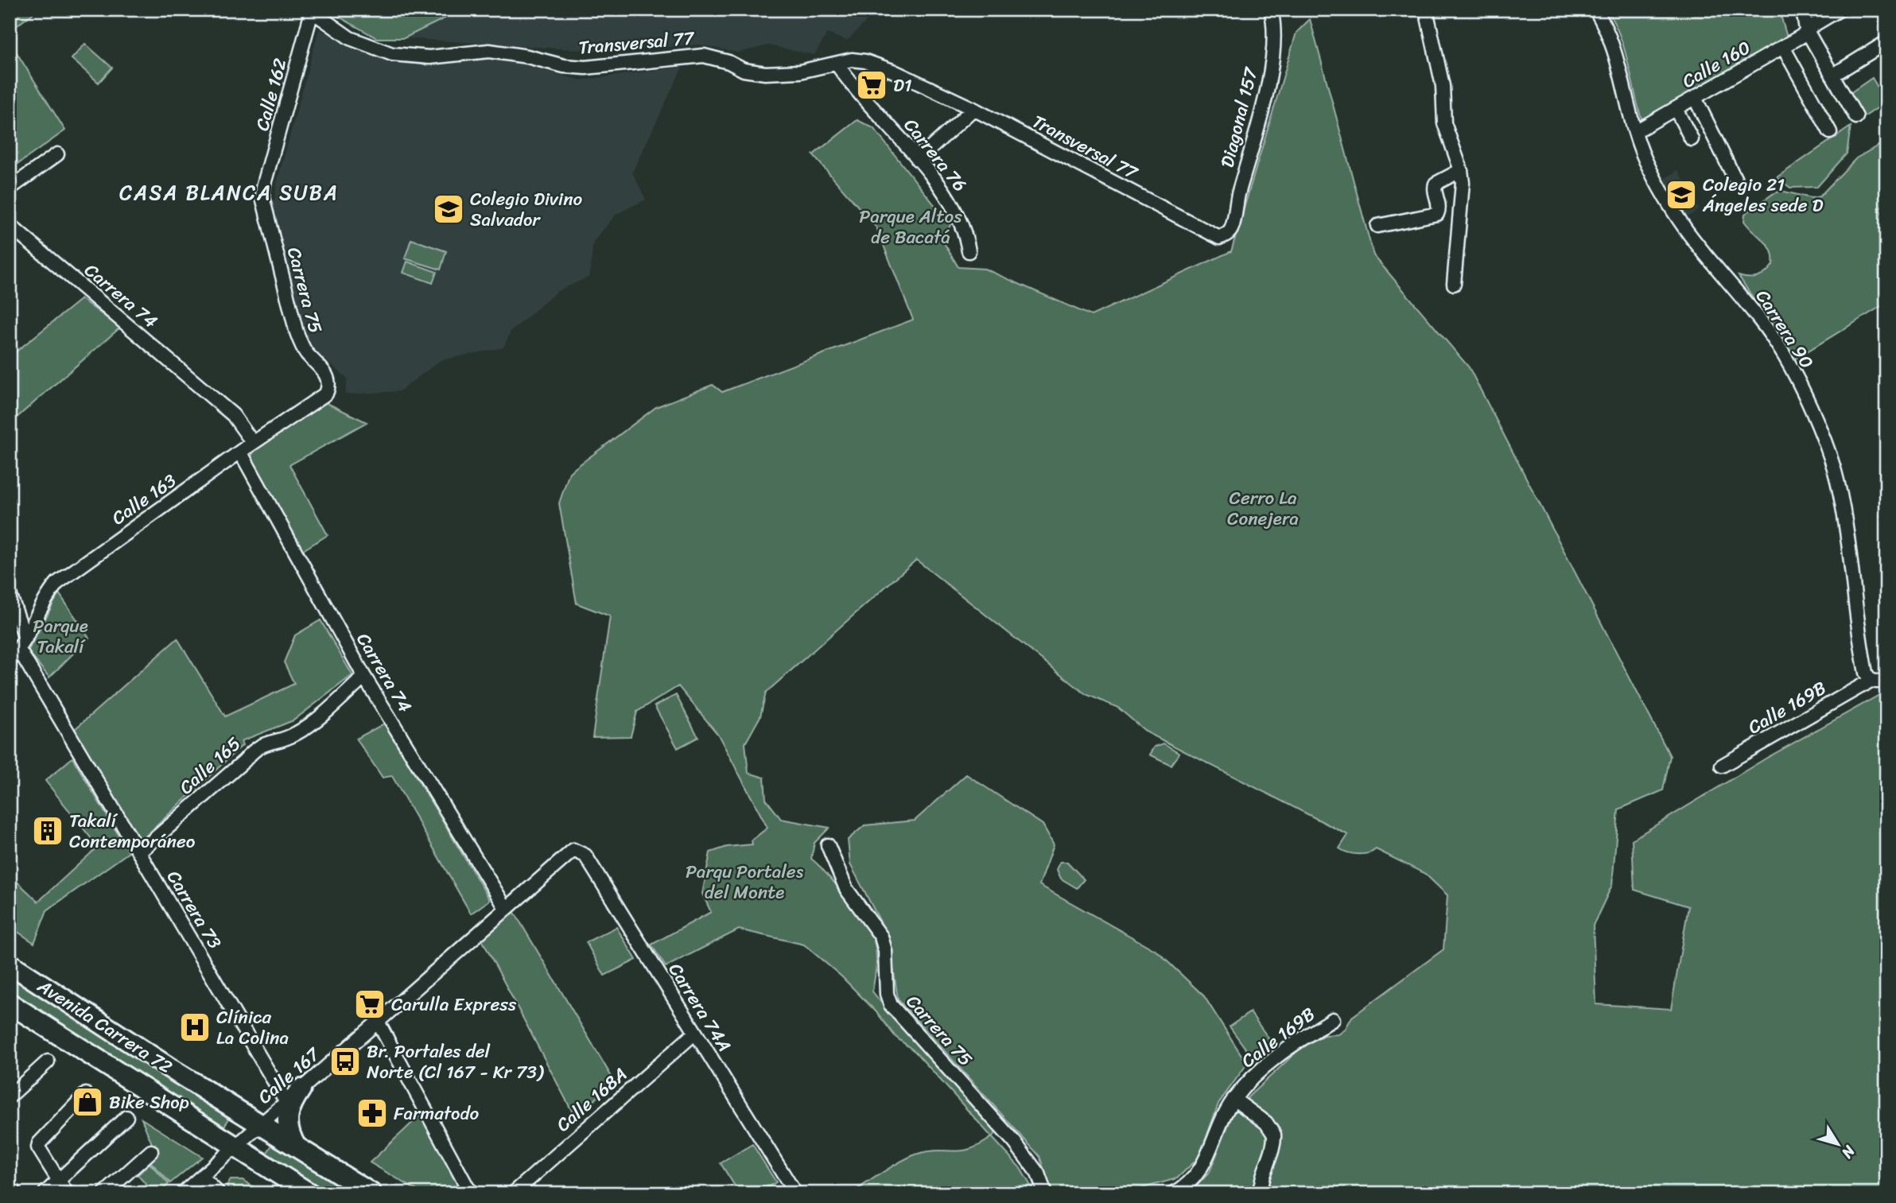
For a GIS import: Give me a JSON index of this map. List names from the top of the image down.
{
  "streets": {
    "highway": ["Avenida Carrera 72"],
    "street": [
      "Transversal 77",
      "Calle 160",
      "Calle 162",
      "Diagonal 157",
      "Carrera 76",
      "Carrera 75",
      "Carrera 74",
      "Carrera 90",
      "Calle 163",
      "Calle 169B",
      "Calle 165",
      "Carrera 73",
      "Carrera 74A",
      "Calle 167",
      "Calle 168A"
    ]
  },
  "crossings": [
    ["Transversal 77", "Calle 162"],
    ["Transversal 77", "Diagonal 157"],
    ["Transversal 77", "Carrera 76"],
    ["Calle 162", "Carrera 75"],
    ["Carrera 75", "Calle 163"],
    ["Carrera 74", "Calle 163"],
    ["Carrera 74", "Calle 165"],
    ["Carrera 74", "Calle 167"],
    ["Carrera 90", "Calle 169B"],
    ["Calle 163", "Carrera 73"],
    ["Calle 165", "Carrera 73"],
    ["Carrera 73", "Calle 167"],
    ["Carrera 74A", "Calle 167"],
    ["Carrera 74A", "Calle 168A"],
    ["Avenida Carrera 72", "Calle 167"]
  ],
  "districts": ["CASA BLANCA SUBA"],
  "parks": [
    "Parque Altos de Bacatá",
    "Cerro La Conejera",
    "Parque Takalí",
    "Parqu Portales del Monte"
  ],
  "places": {
    "supermarket": ["D1", "Carulla Express"],
    "school or university": ["Colegio 21 Ángeles sede D", "Colegio Divino Salvador"],
    "building": ["Takalí Contemporáneo"],
    "hospital": ["Clínica La Colina"],
    "bus stop": ["Br. Portales del Norte (Cl 167 - Kr 73)"],
    "shop": ["Bike Shop"],
    "pharmacy": ["Farmatodo"]
  },
  "north": "bottom right"
}
